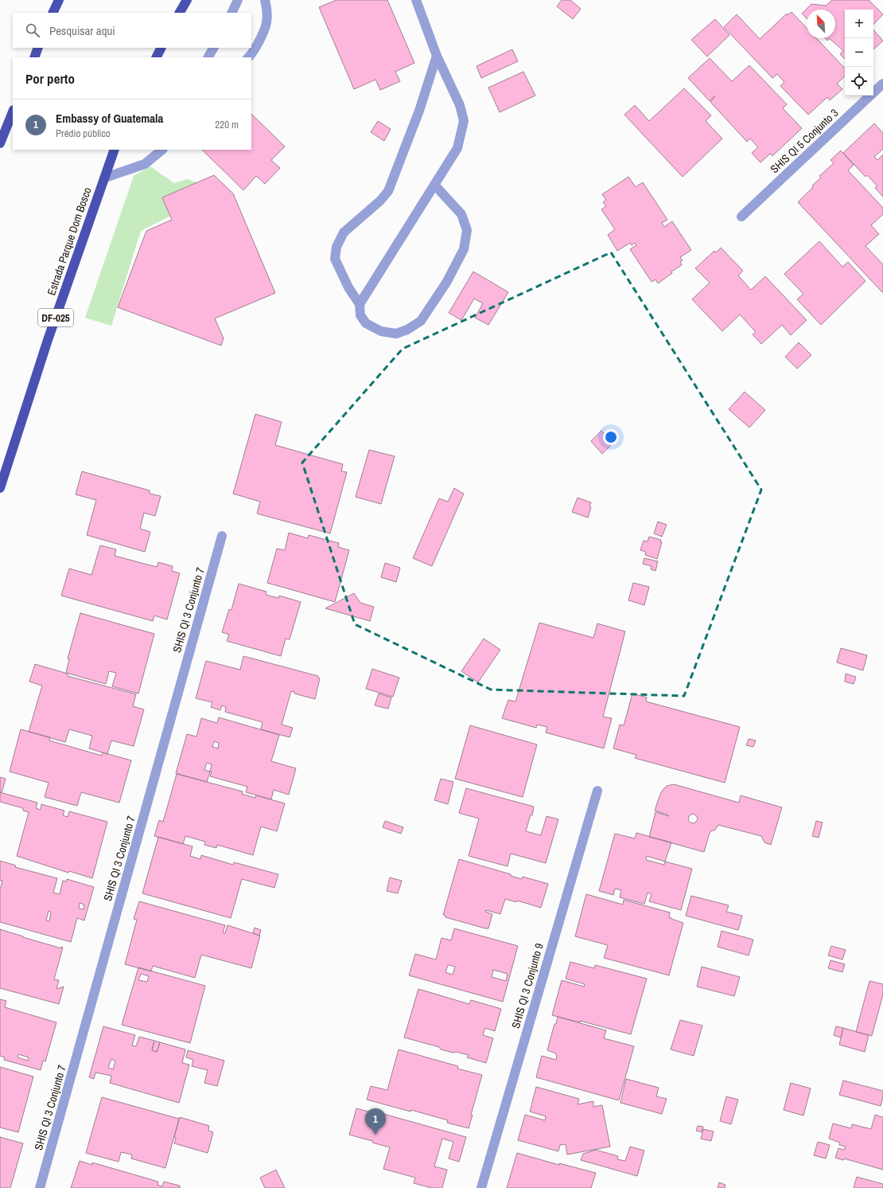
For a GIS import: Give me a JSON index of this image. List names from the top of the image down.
{
  "streets": {
    "main road": ["Estrada Parque Dom Bosco", "DF-025"],
    "street": ["SHIS QI 5 Conjunto 3", "SHIS QI 3 Conjunto 7", "SHIS QI 3 Conjunto 9"]
  },
  "north": "top left",
  "page": {
    "map_buttons": ["+", "−"],
    "search": "Pesquisar aqui",
    "heading": "Por perto",
    "list": [
      {
        "mark": "1",
        "name": "Embassy of Guatemala",
        "note": "Prédio público",
        "value": "220 m"
      }
    ],
    "pins": "1"
  }
}
